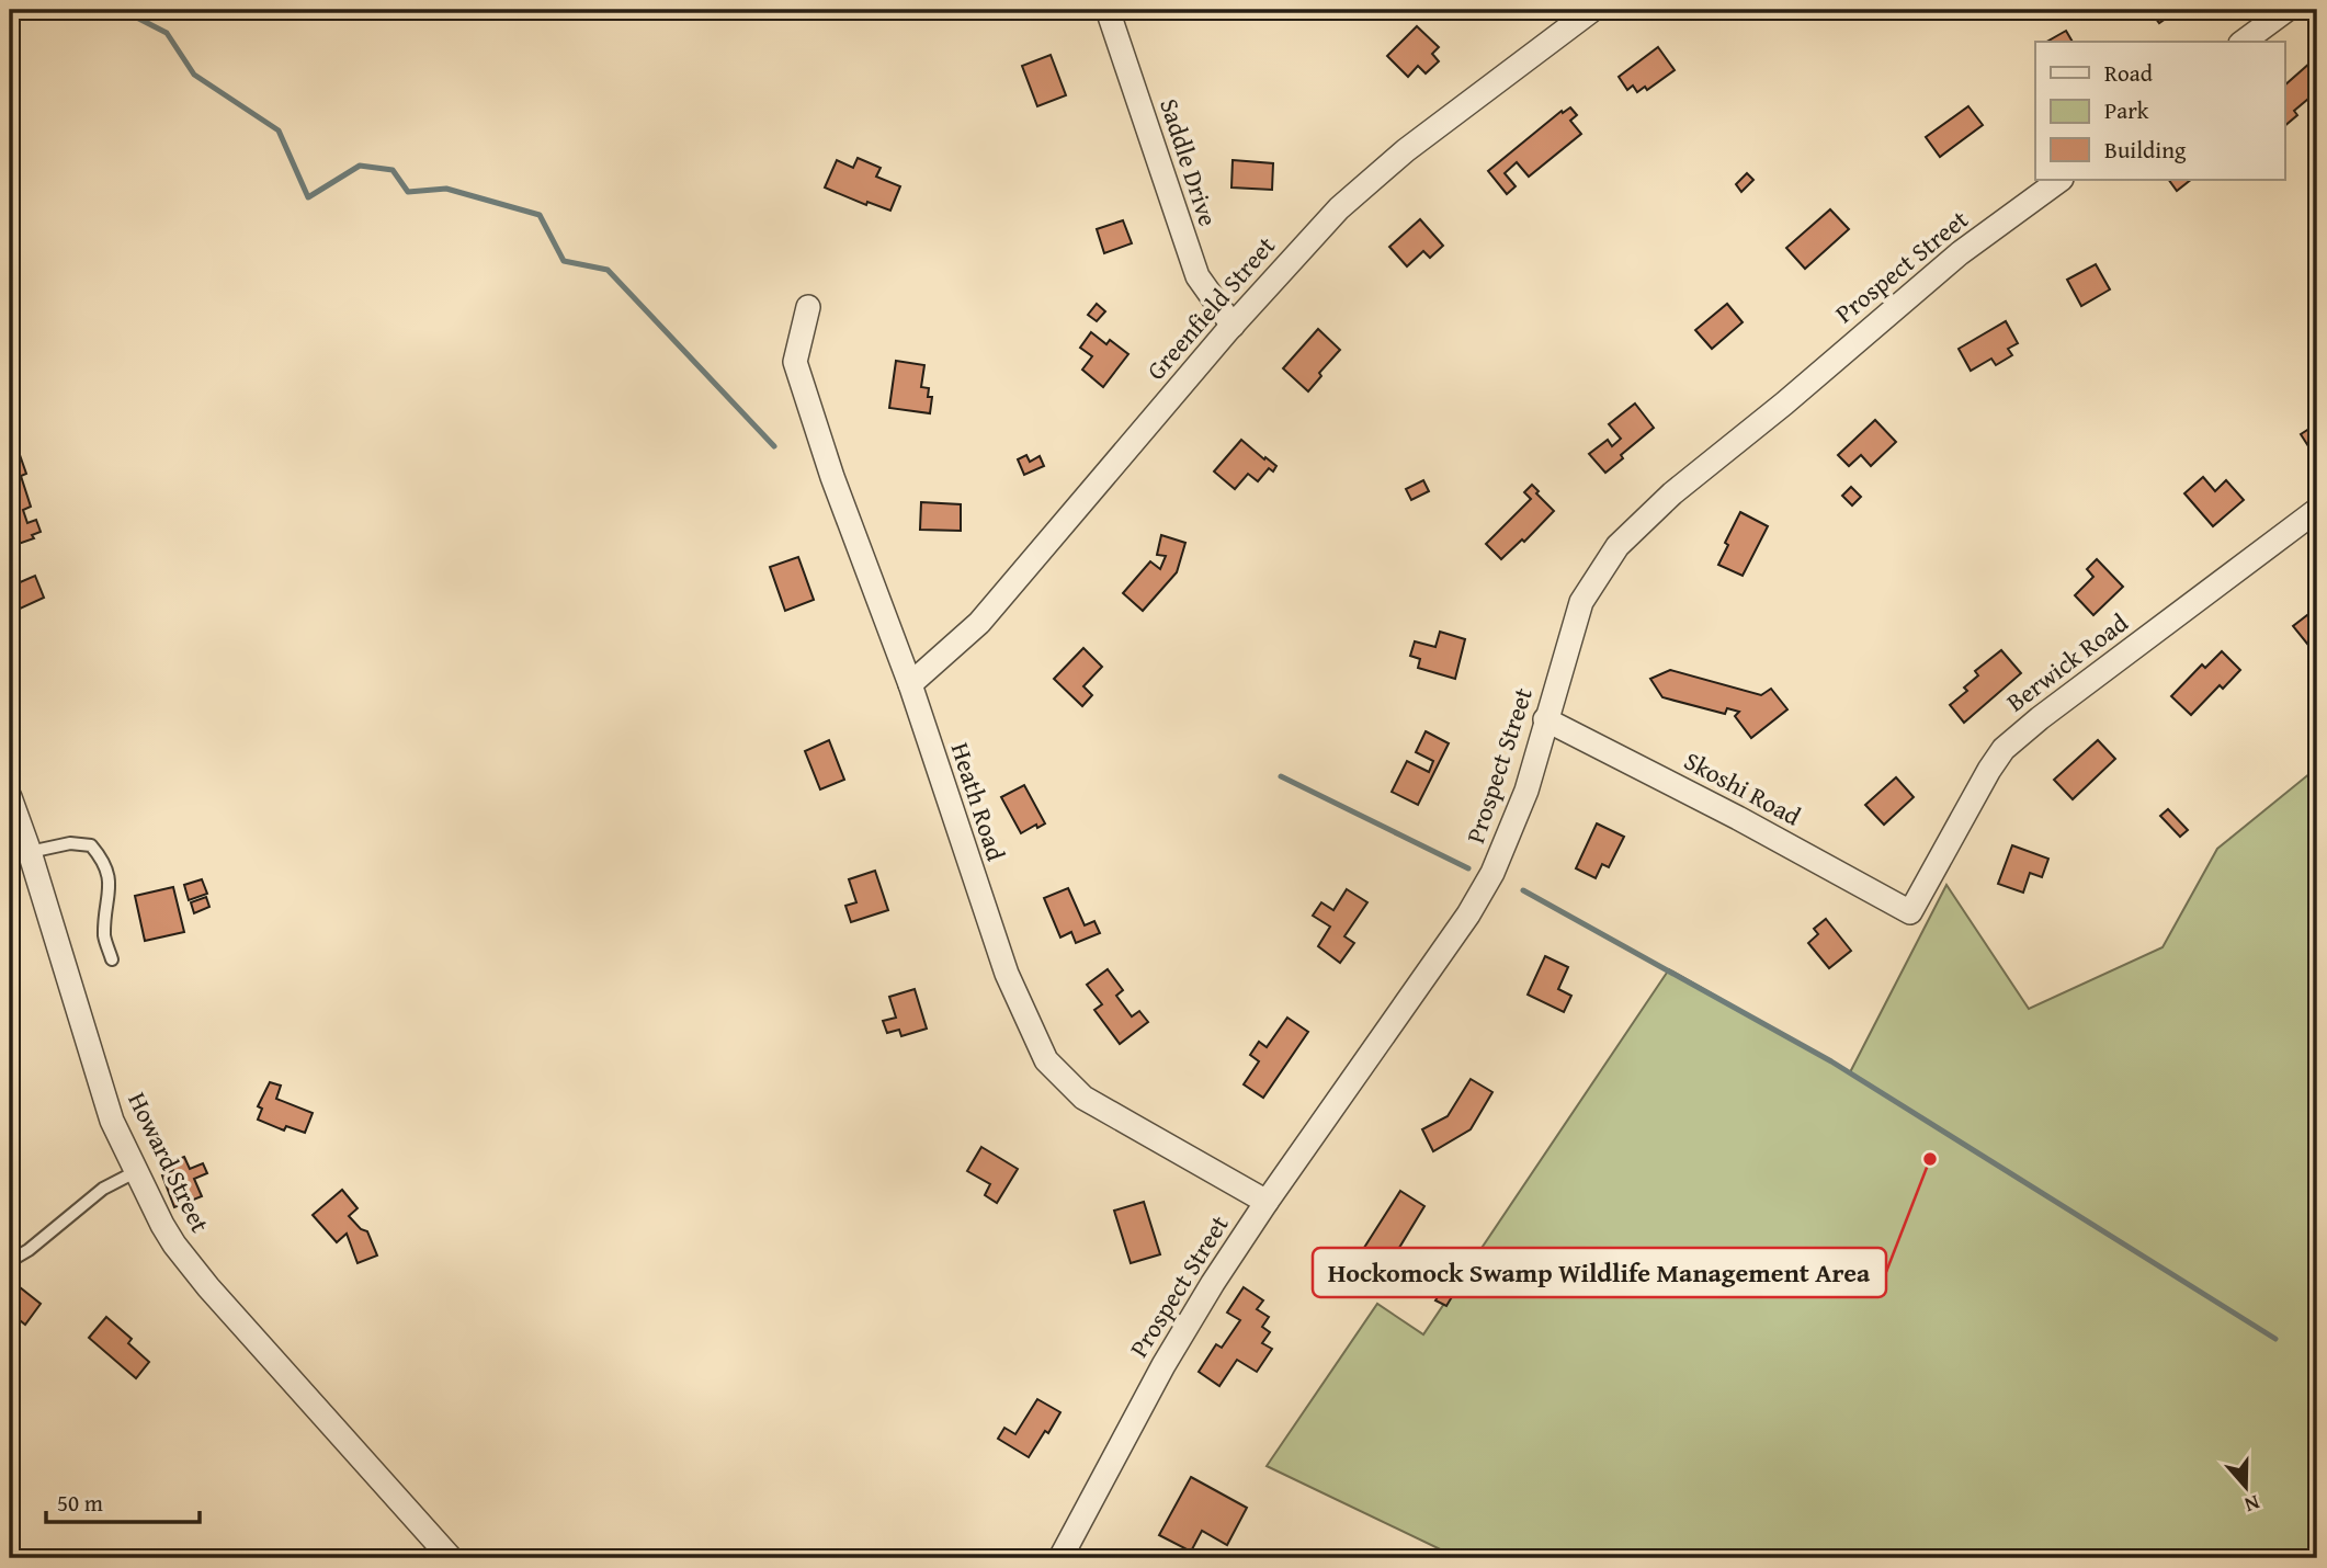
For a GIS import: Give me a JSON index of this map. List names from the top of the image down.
{
  "streets": {
    "street": [
      "Saddle Drive",
      "Prospect Street",
      "Greenfield Street",
      "Berwick Road",
      "Skoshi Road",
      "Heath Road",
      "Howard Street"
    ]
  },
  "crossings": [
    ["Saddle Drive", "Greenfield Street"],
    ["Prospect Street", "Skoshi Road"],
    ["Prospect Street", "Heath Road"],
    ["Greenfield Street", "Heath Road"],
    ["Berwick Road", "Skoshi Road"]
  ],
  "places": ["Hockomock Swamp Wildlife Management Area"],
  "legend": ["Road", "Park", "Building"],
  "scale_bar": "50 m",
  "north": "bottom"
}
